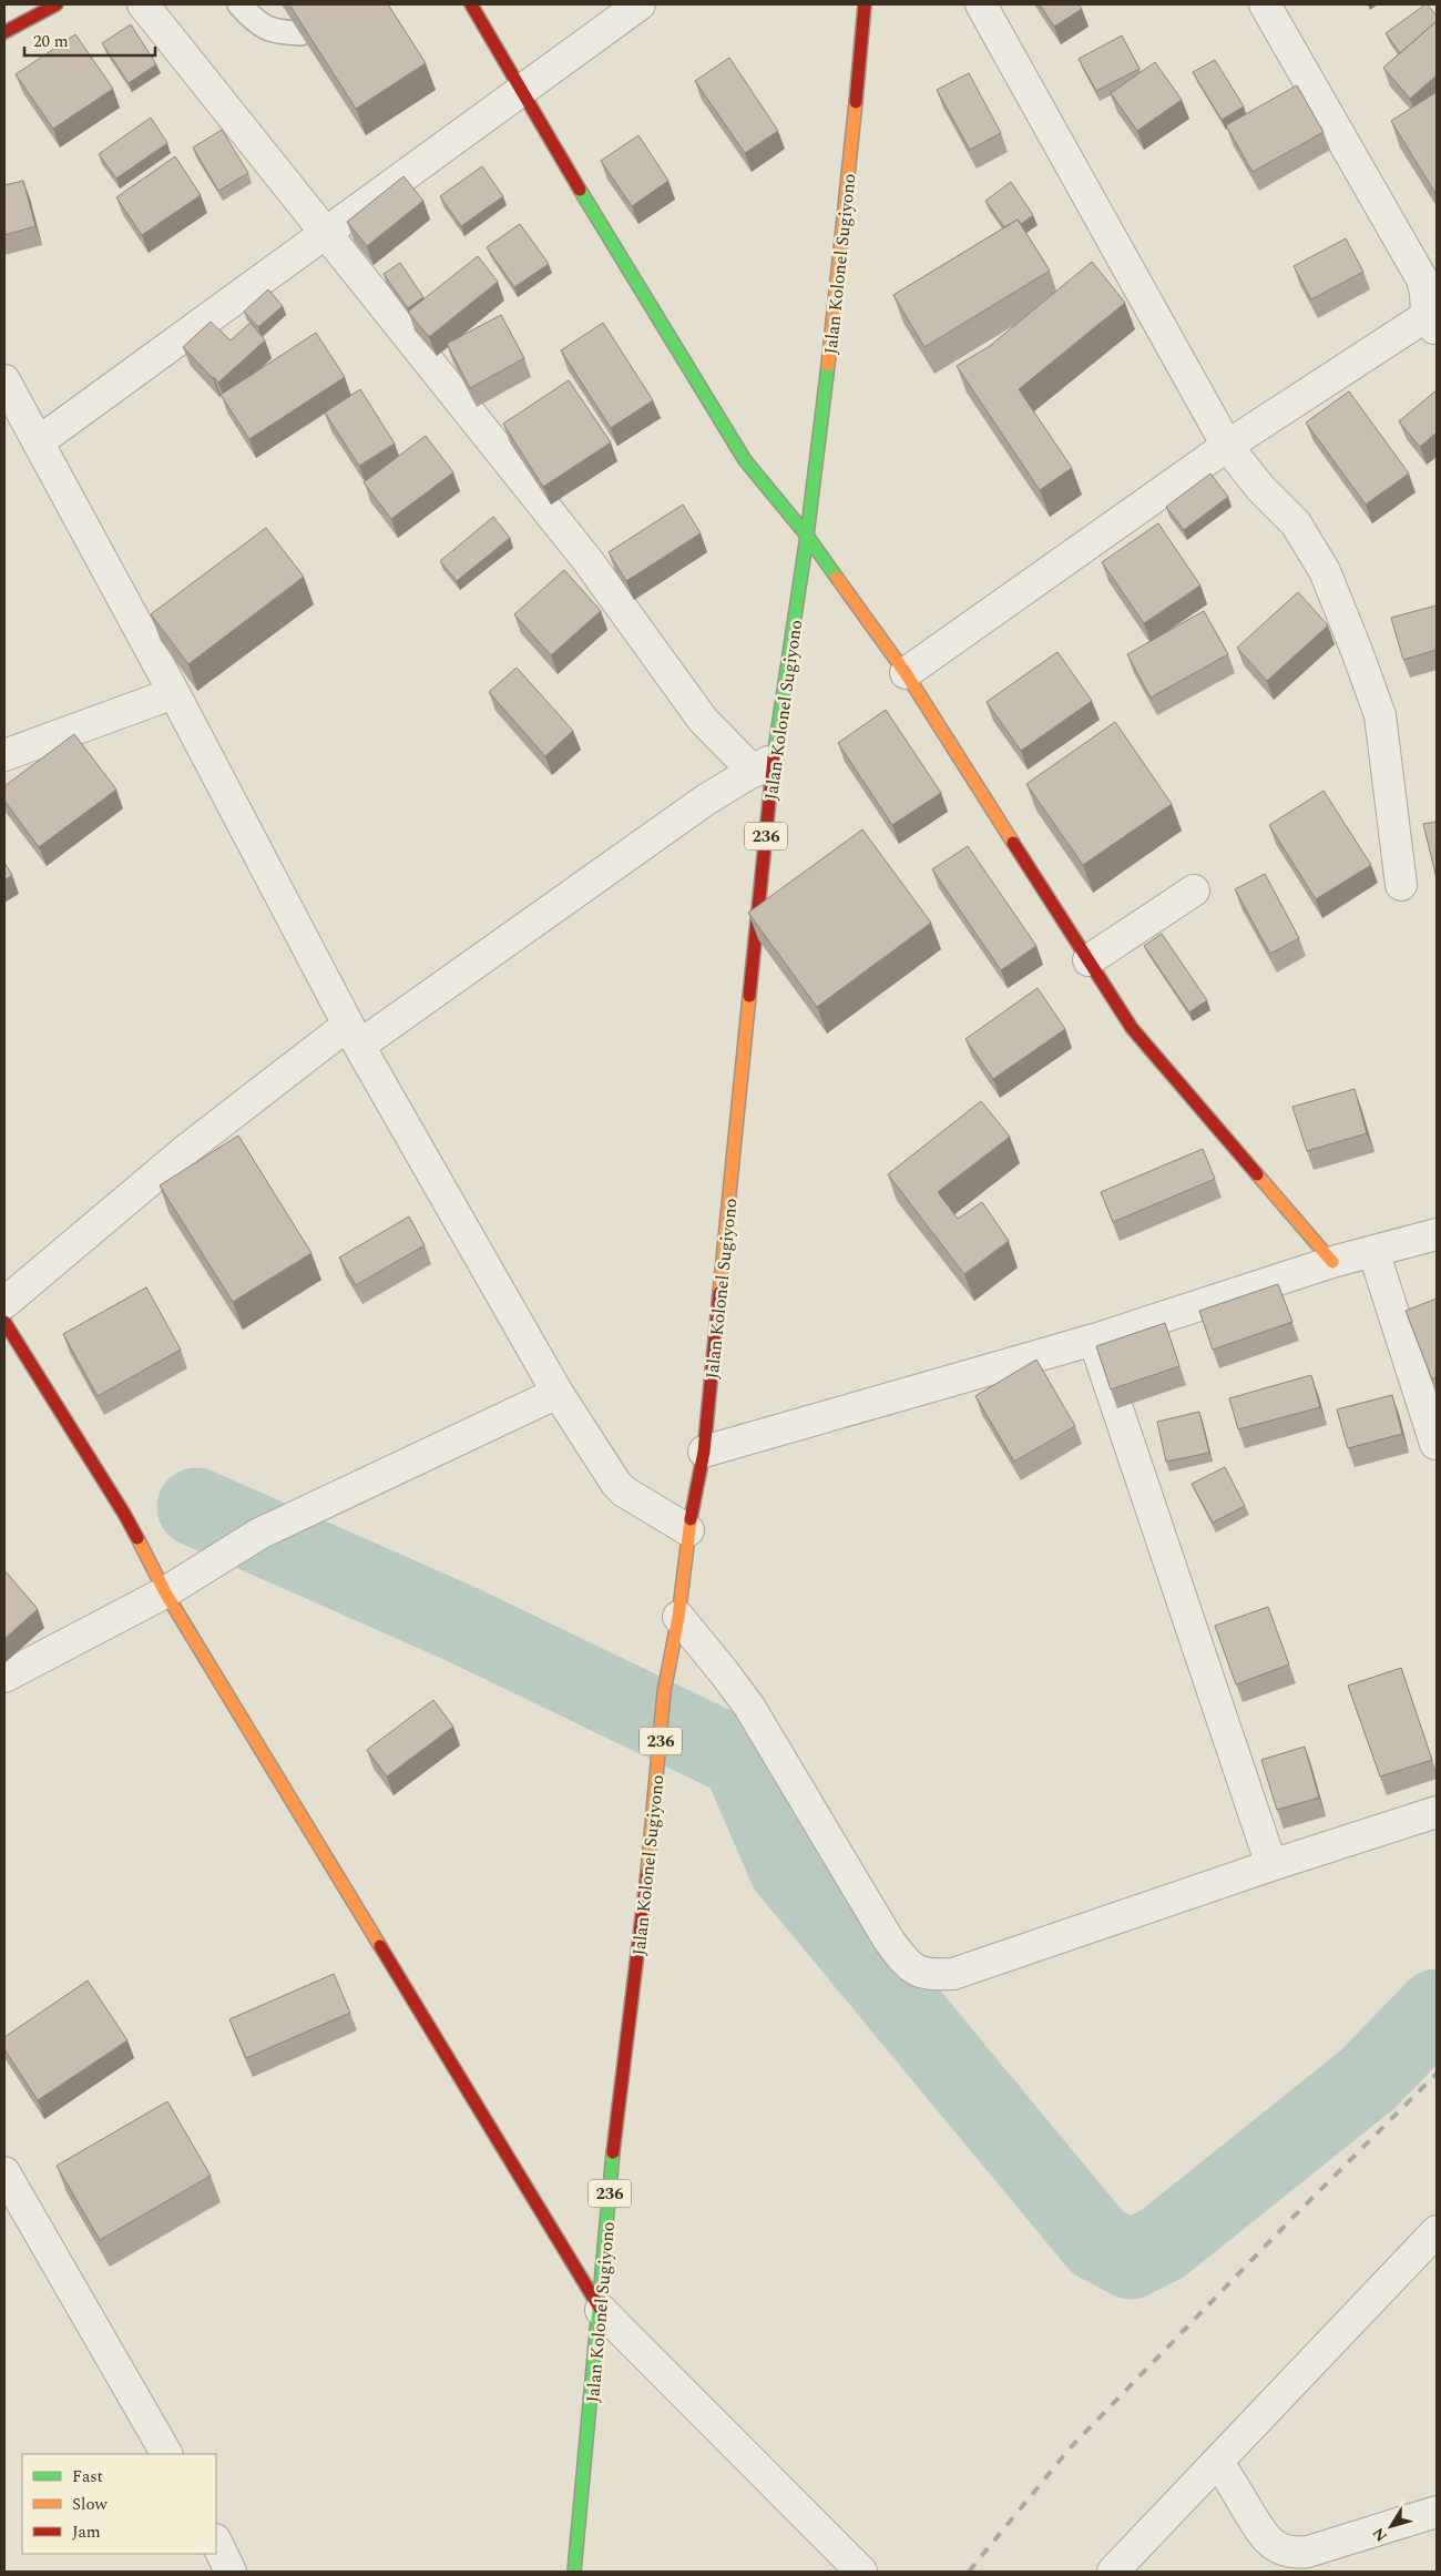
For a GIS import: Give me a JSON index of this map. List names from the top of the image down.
{
  "streets": {
    "street": ["Jalan Kolonel Sugiyono", "236"]
  },
  "legend": ["Fast", "Slow", "Jam"],
  "scale_bar": "20 m",
  "north": "bottom left"
}
